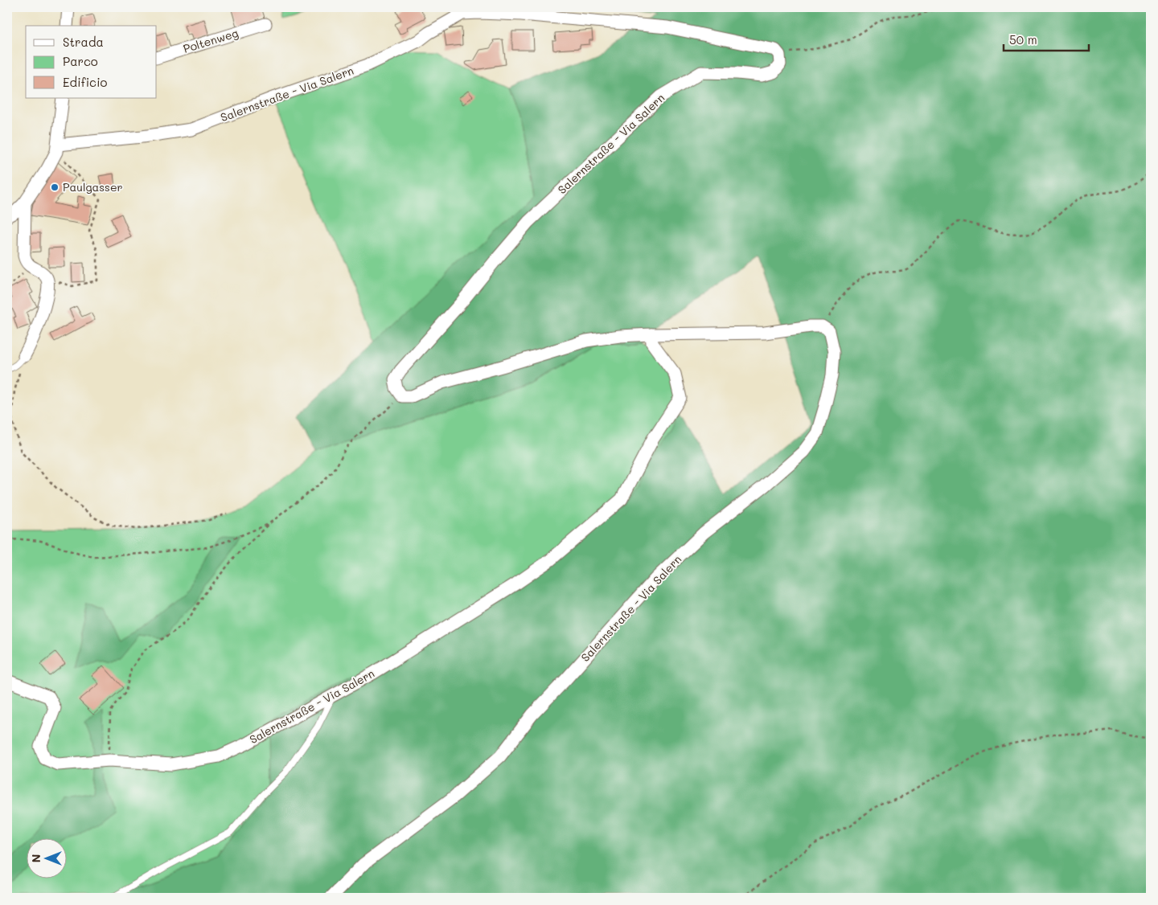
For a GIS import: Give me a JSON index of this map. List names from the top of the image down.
{
  "streets": {
    "street": ["Poltenweg", "Salernstraße - Via Salern"]
  },
  "places": ["Paulgasser"],
  "legend": ["Strada", "Parco", "Edificio"],
  "scale_bar": "50 m",
  "north": "left"
}
